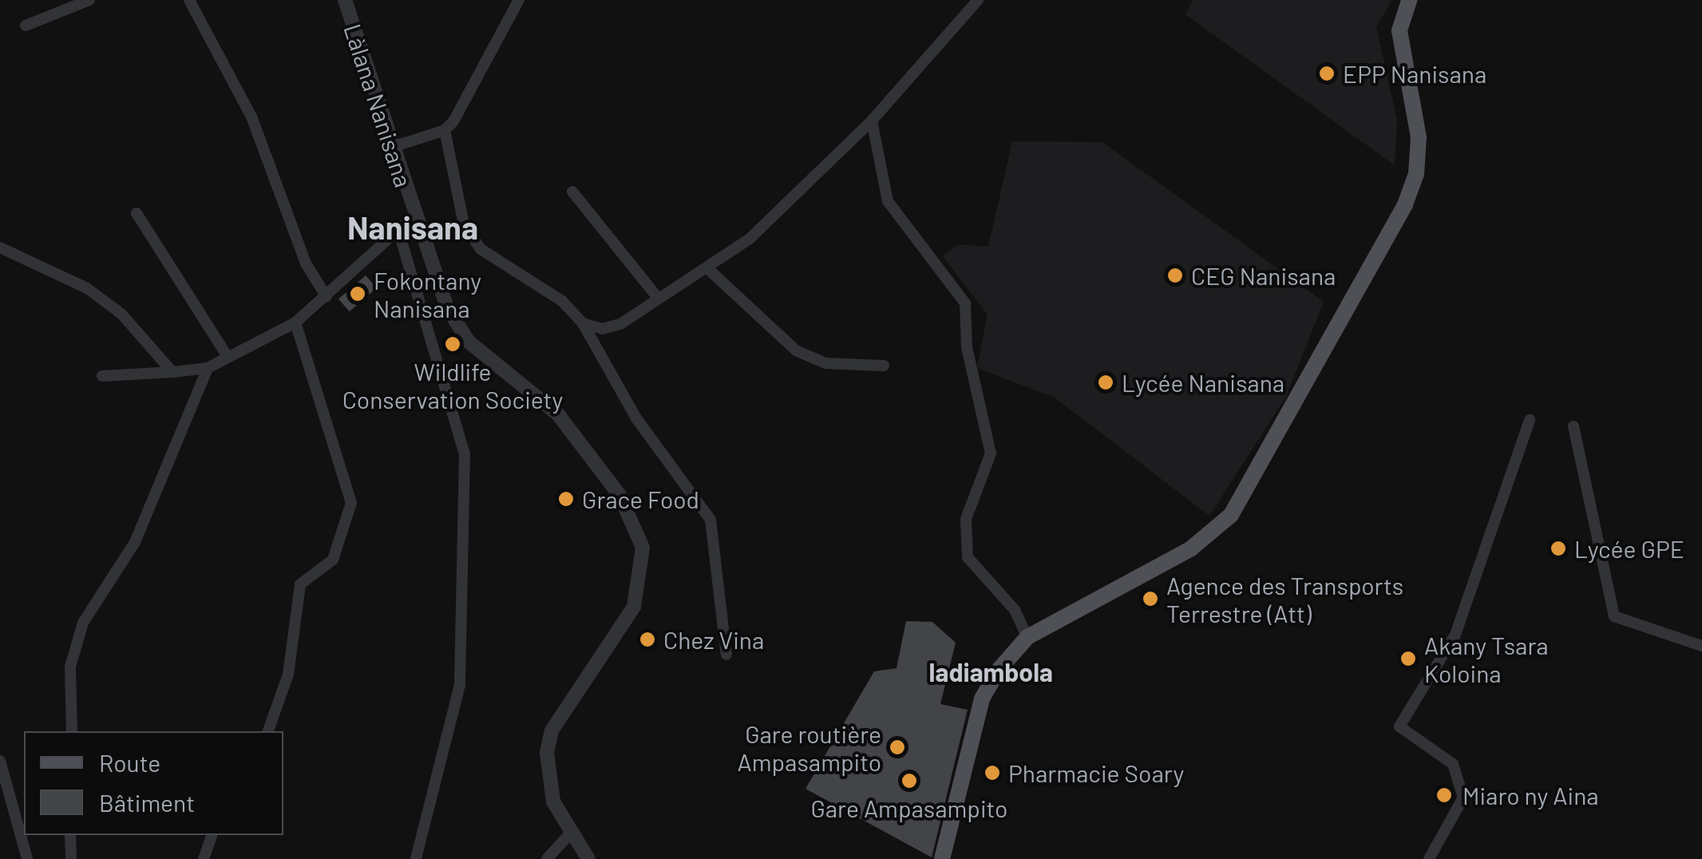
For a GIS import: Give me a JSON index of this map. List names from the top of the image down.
{
  "streets": {
    "street": ["Làlana Nanisana"]
  },
  "districts": ["Nanisana", "Iadiambola"],
  "places": [
    "EPP Nanisana",
    "CEG Nanisana",
    "Fokontany Nanisana",
    "Wildlife Conservation Society",
    "Lycée Nanisana",
    "Grace Food",
    "Lycée GPE",
    "Agence des Transports Terrestre (Att)",
    "Chez Vina",
    "Akany Tsara Koloina",
    "Gare routière Ampasampito",
    "Pharmacie Soary",
    "Gare Ampasampito",
    "Miaro ny Aina"
  ],
  "legend": ["Route", "Bâtiment"]
}
